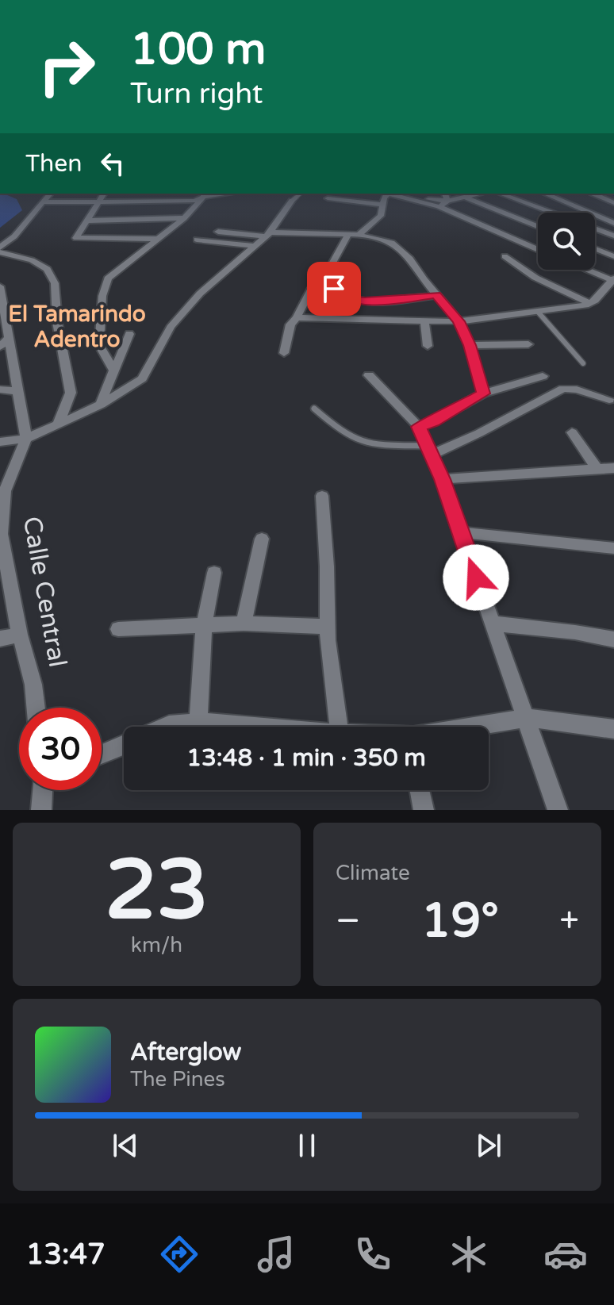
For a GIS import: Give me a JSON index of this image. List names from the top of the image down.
{
  "streets": {
    "street": ["Calle Central"]
  },
  "districts": ["El Tamarindo Adentro"],
  "page": {
    "turn": ["100 m", "Turn right"],
    "then": "Then",
    "limit": "30",
    "trip": "13:48 · 1 min · 350 m",
    "tile": [
      ["23", "km/h"],
      "Climate"
    ],
    "heat": ["−", "19°", "+"],
    "song": ["Afterglow", "The Pines"],
    "tabs": "13:47"
  }
}
